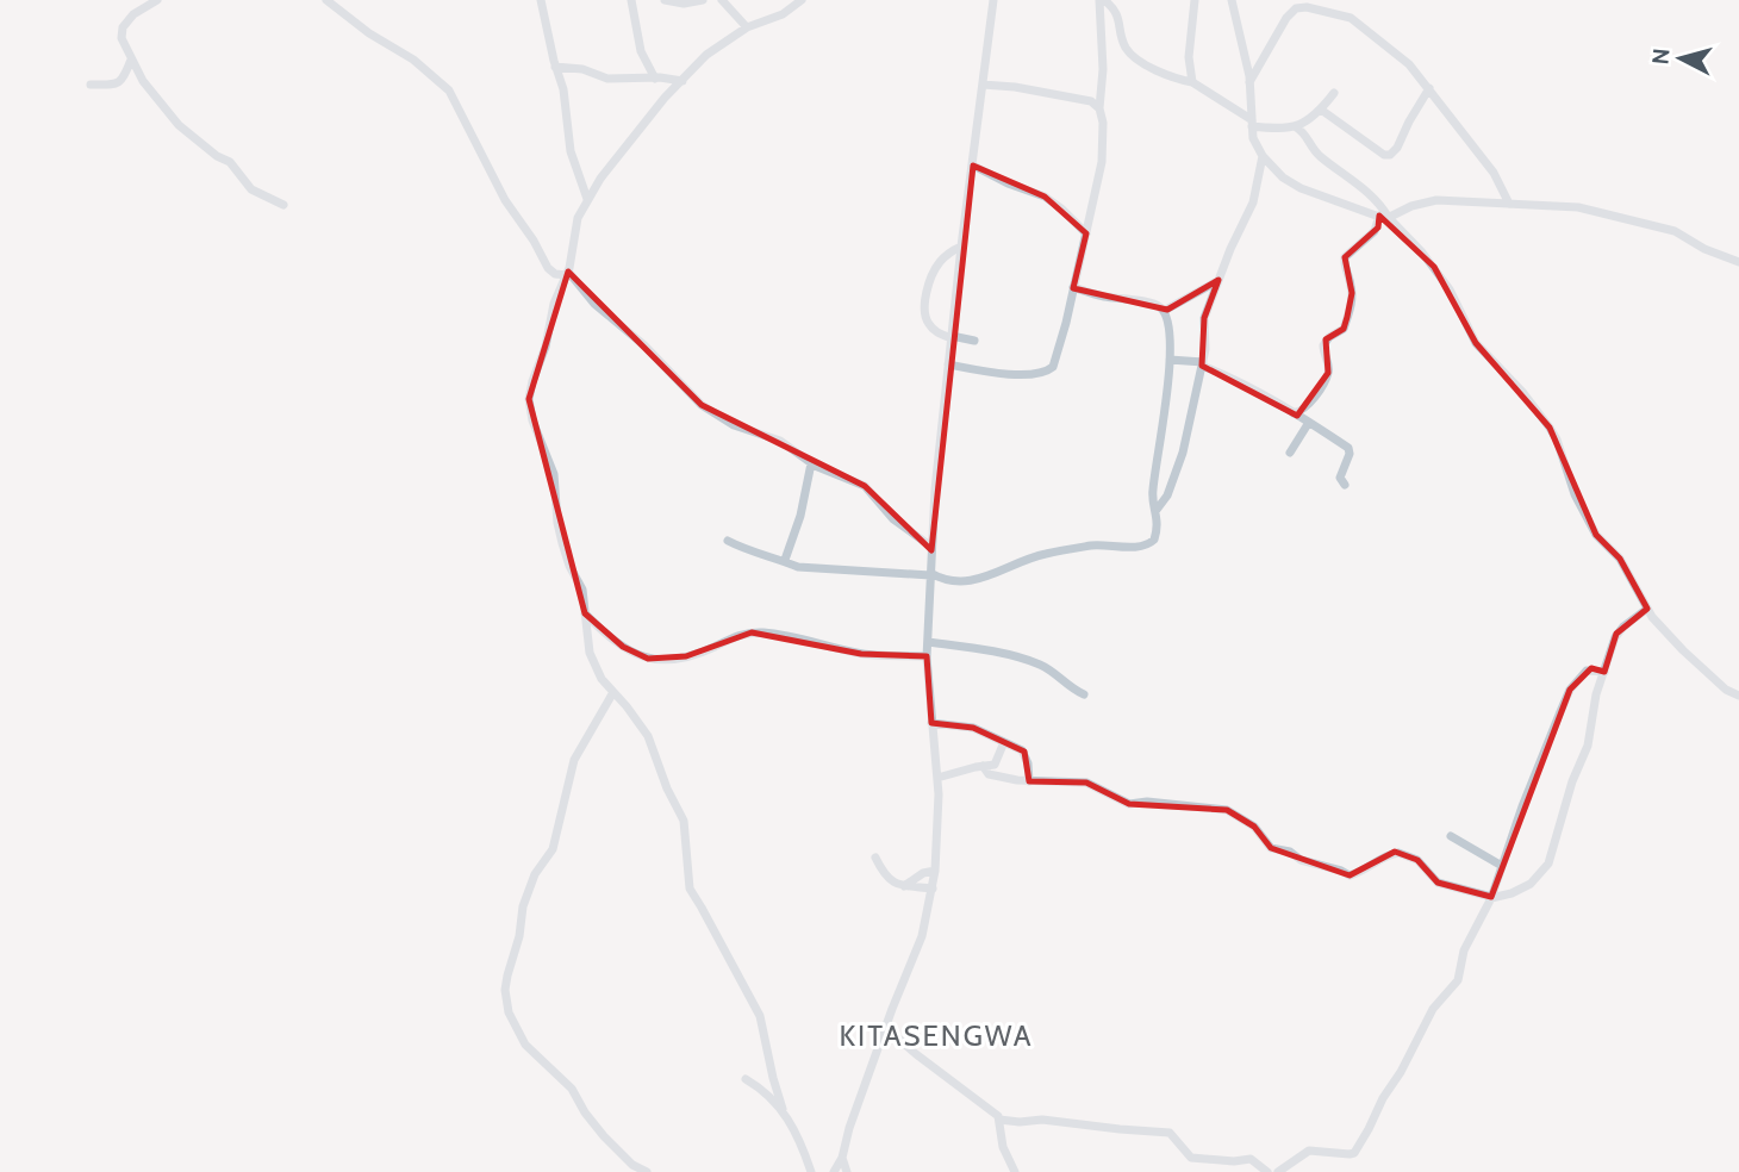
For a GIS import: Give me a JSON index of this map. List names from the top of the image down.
{
  "districts": ["KITASENGWA"],
  "north": "left"
}
